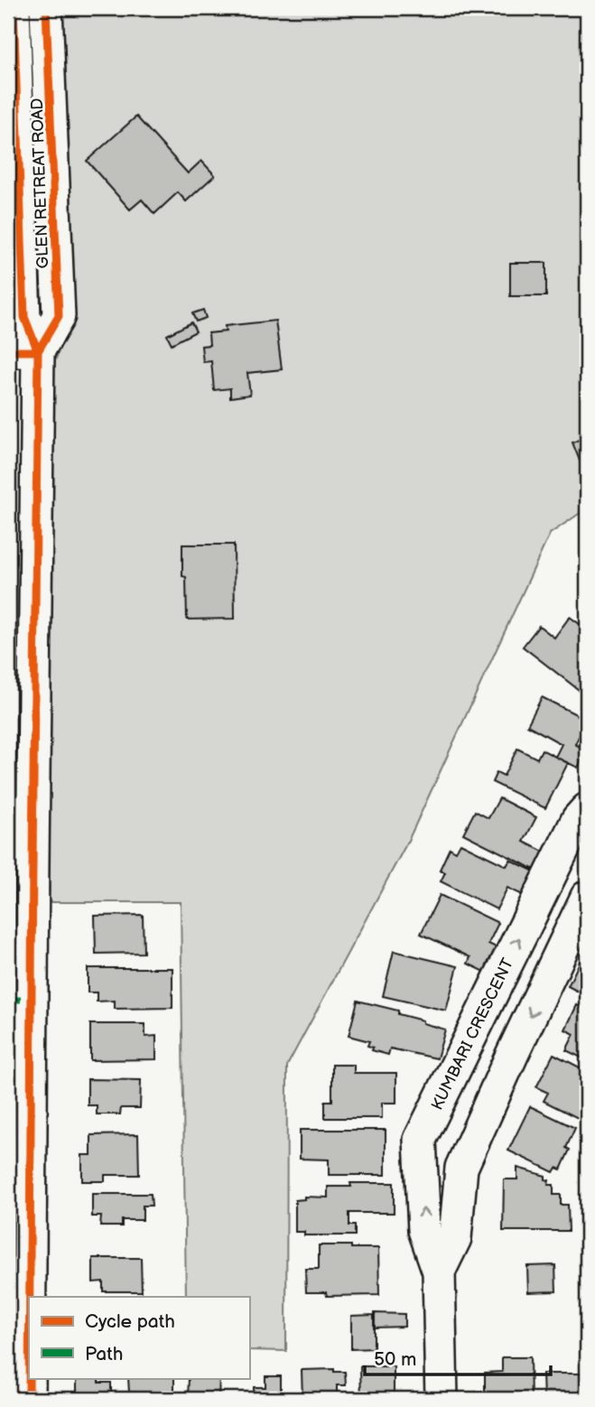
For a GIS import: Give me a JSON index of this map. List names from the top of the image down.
{
  "streets": {
    "street": ["GLEN RETREAT ROAD", "KUMBARI CRESCENT"]
  },
  "legend": ["Cycle path", "Path"],
  "scale_bar": "50 m"
}
